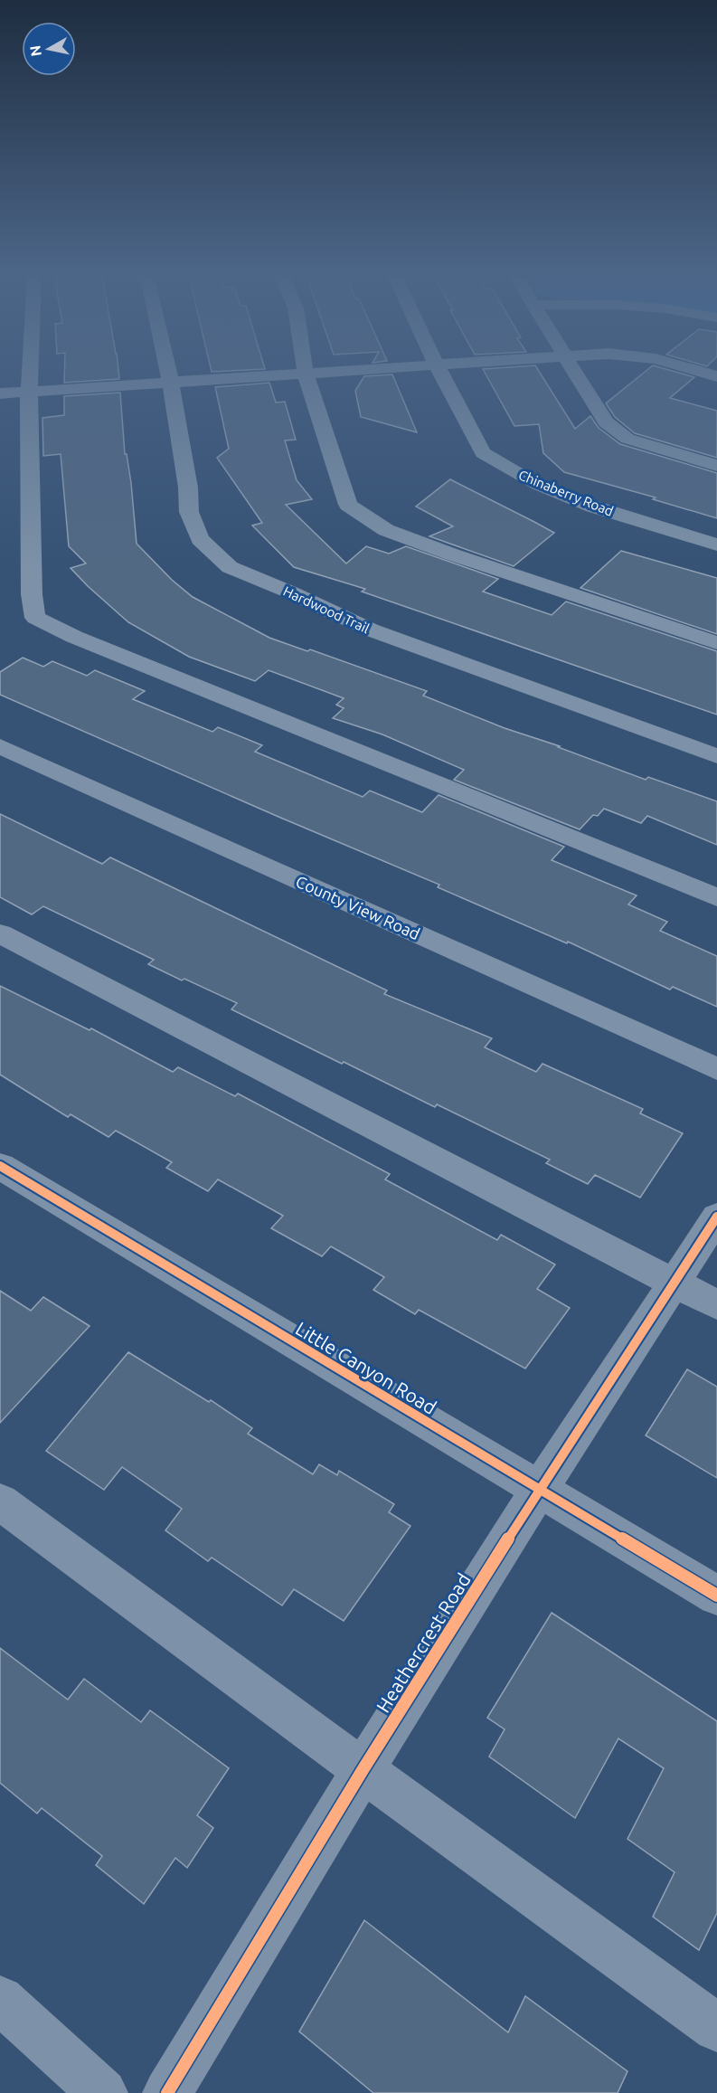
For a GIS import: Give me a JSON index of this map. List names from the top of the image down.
{
  "streets": {
    "street": [
      "Chinaberry Road",
      "Hardwood Trail",
      "County View Road",
      "Little Canyon Road",
      "Heathercrest Road"
    ]
  },
  "crossings": [
    ["Little Canyon Road", "Heathercrest Road"]
  ],
  "north": "left"
}
